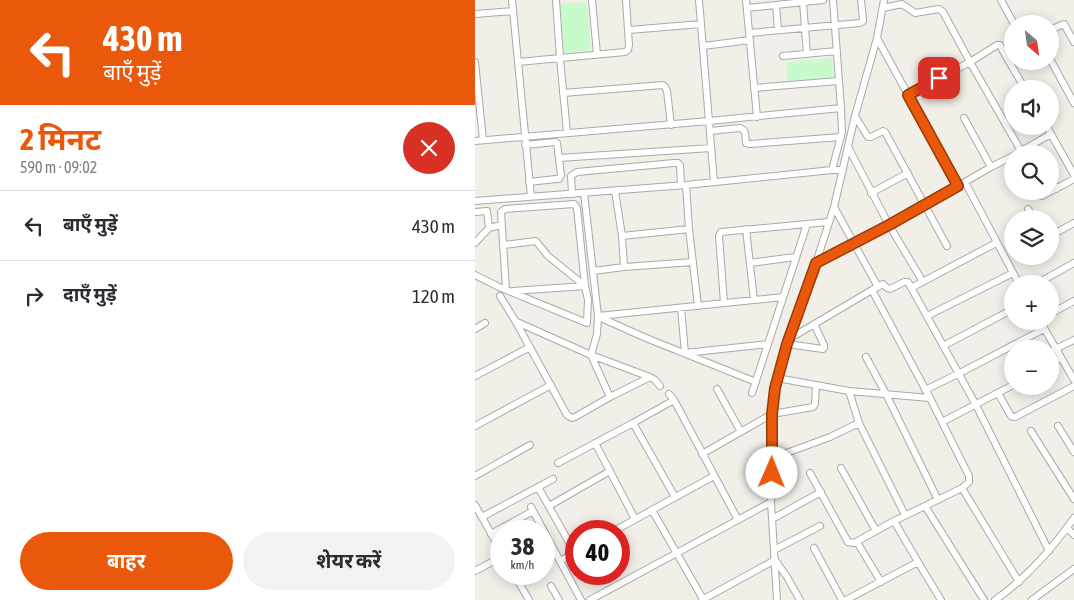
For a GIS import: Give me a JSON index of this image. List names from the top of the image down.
{
  "north": "bottom right",
  "page": {
    "turn": ["430 m", "बाएँ मुड़ें"],
    "map_buttons": ["+", "−"],
    "heading": ["2 मिनट", "590 m · 09:02"],
    "list": [
      {
        "name": "बाएँ मुड़ें",
        "value": "430 m"
      },
      {
        "name": "दाएँ मुड़ें",
        "value": "120 m"
      }
    ],
    "speed": "38 km/h",
    "limit": "40",
    "buttons": ["बाहर", "शेयर करें"]
  }
}
